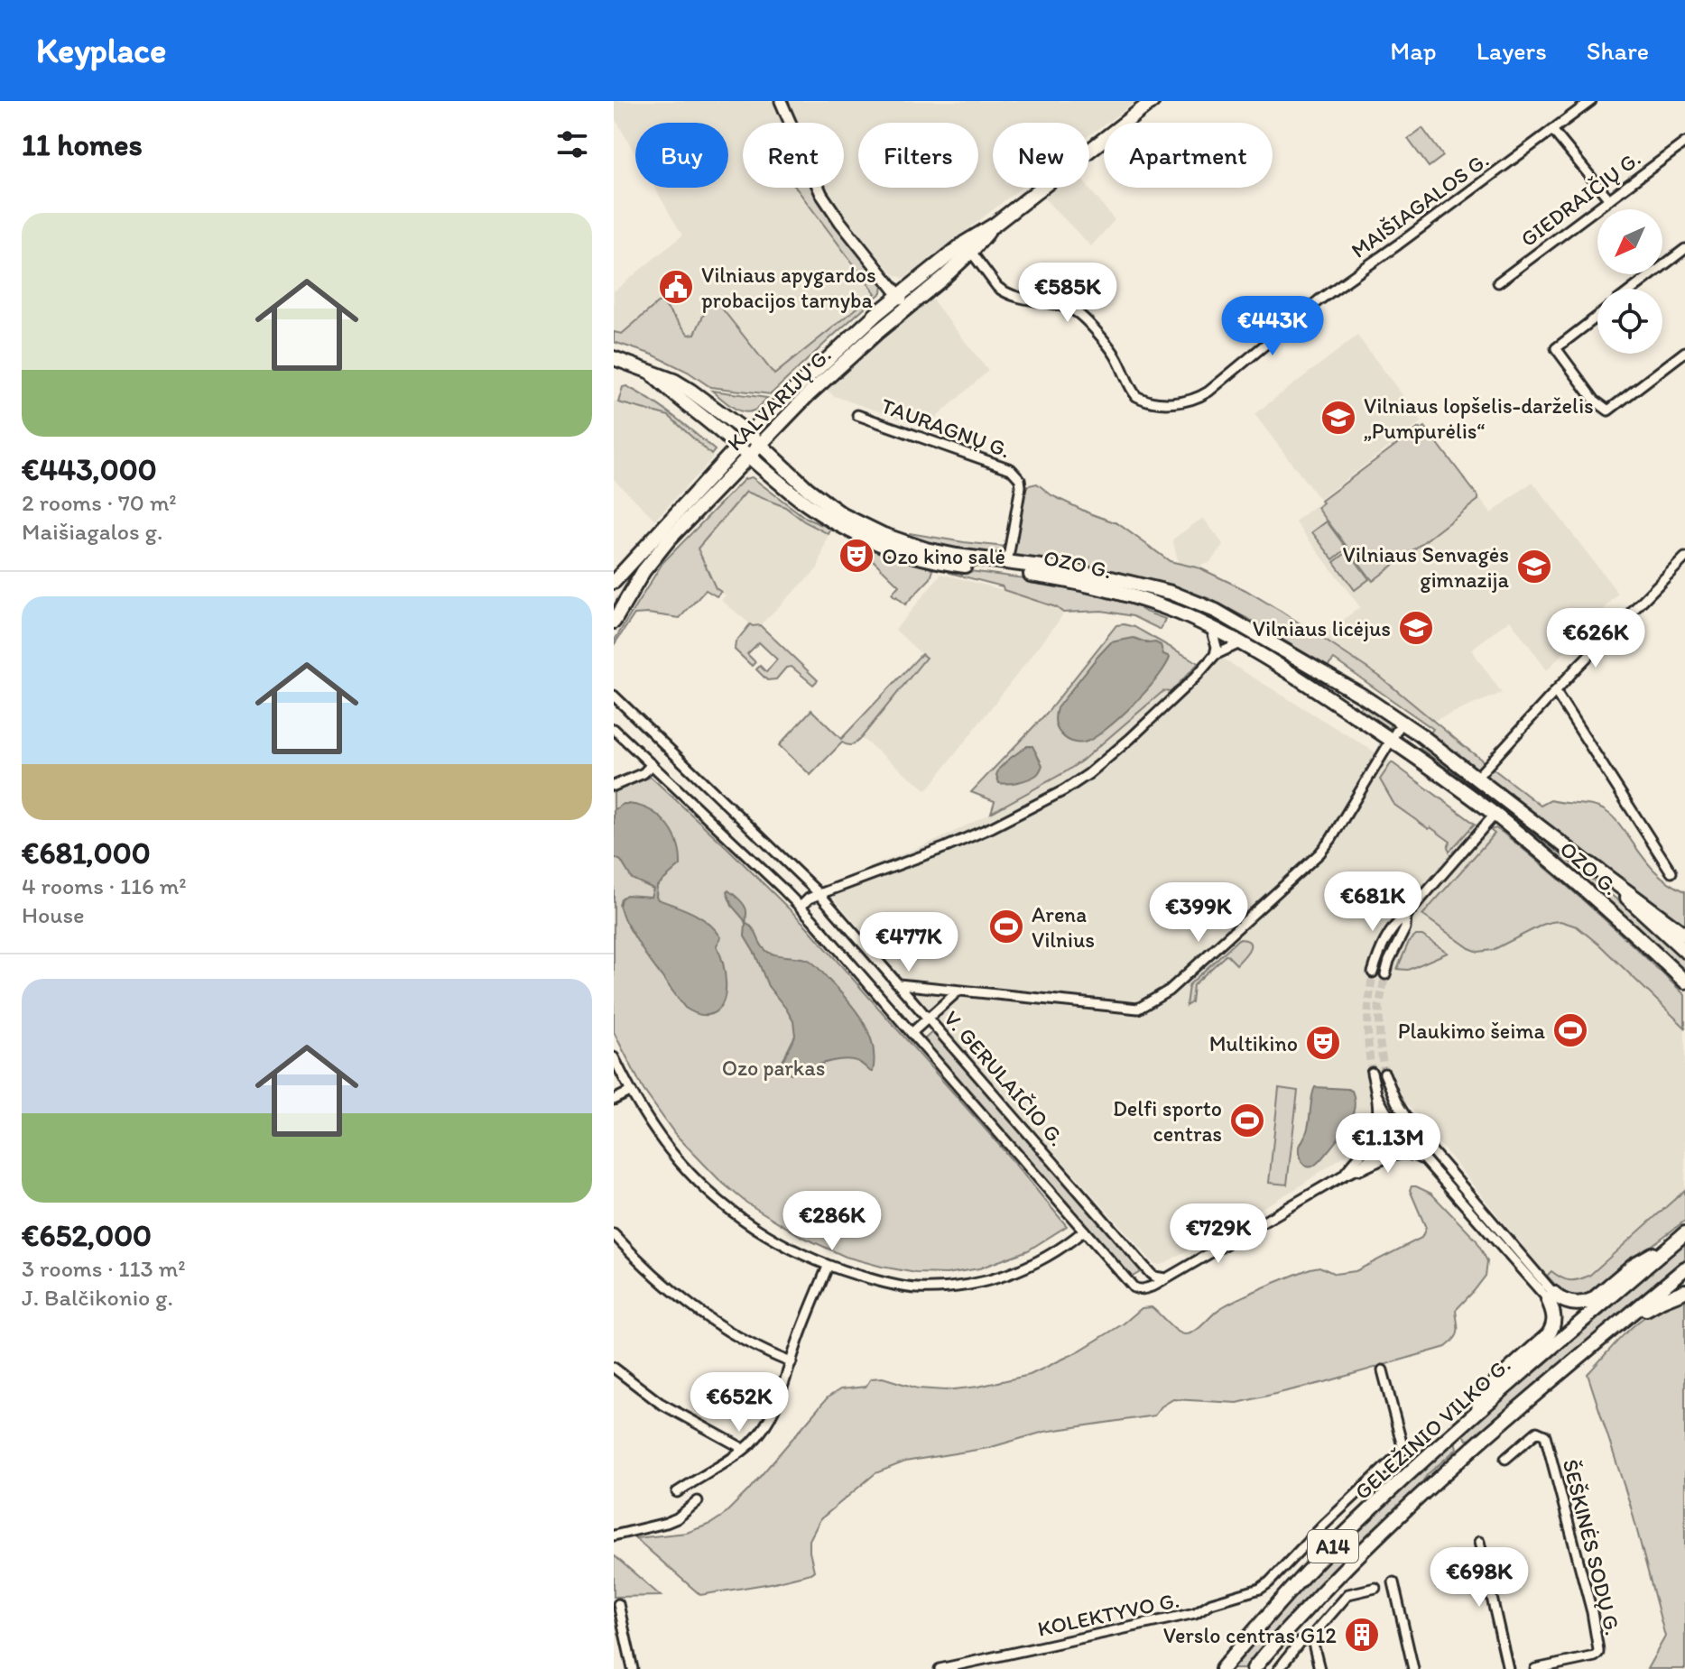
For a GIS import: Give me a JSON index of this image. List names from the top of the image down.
{
  "streets": {
    "main road": [
      "KALVARIJŲ G.",
      "OZO G.",
      "GELEŽINIO VILKO G.",
      "A14"
    ],
    "street": [
      "GIEDRAIČIŲ G.",
      "MAIŠIAGALOS G.",
      "TAURAGNŲ G.",
      "V. GERULAIČIO G.",
      "ŠEŠKINĖS SODŲ G.",
      "KOLEKTYVO G."
    ]
  },
  "crossings": [
    ["MAIŠIAGALOS G.", "KALVARIJŲ G."],
    ["KALVARIJŲ G.", "OZO G."],
    ["TAURAGNŲ G.", "OZO G."]
  ],
  "parks": ["Ozo parkas"],
  "places": {
    "public building": ["Vilniaus apygardos probacijos tarnyba"],
    "school or university": ["Vilniaus lopšelis-darželis „Pumpurėlis“", "Vilniaus Senvagės gimnazija", "Vilniaus licėjus"],
    "theatre": ["Ozo kino salė", "Multikino"],
    "sports": ["Arena Vilnius", "Plaukimo šeima", "Delfi sporto centras"],
    "building": ["Verslo centras G12"]
  },
  "north": "bottom left",
  "page": {
    "header": "Keyplace",
    "nav": ["Map", "Layers", "Share"],
    "heading": "11 homes",
    "chip": [
      "Buy",
      "Rent",
      "Filters",
      "New",
      "Apartment"
    ],
    "list": [
      {
        "name": "€443,000",
        "note": "2 rooms · 70 m² · Maišiagalos g."
      },
      {
        "name": "€681,000",
        "note": "4 rooms · 116 m² · House"
      },
      {
        "name": "€652,000",
        "note": "3 rooms · 113 m² · J. Balčikonio g."
      }
    ],
    "price": [
      "€585K",
      "€443K",
      "€626K",
      "€681K",
      "€399K",
      "€477K",
      "€1.13M",
      "€286K",
      "€729K",
      "€652K",
      "€698K"
    ]
  }
}
